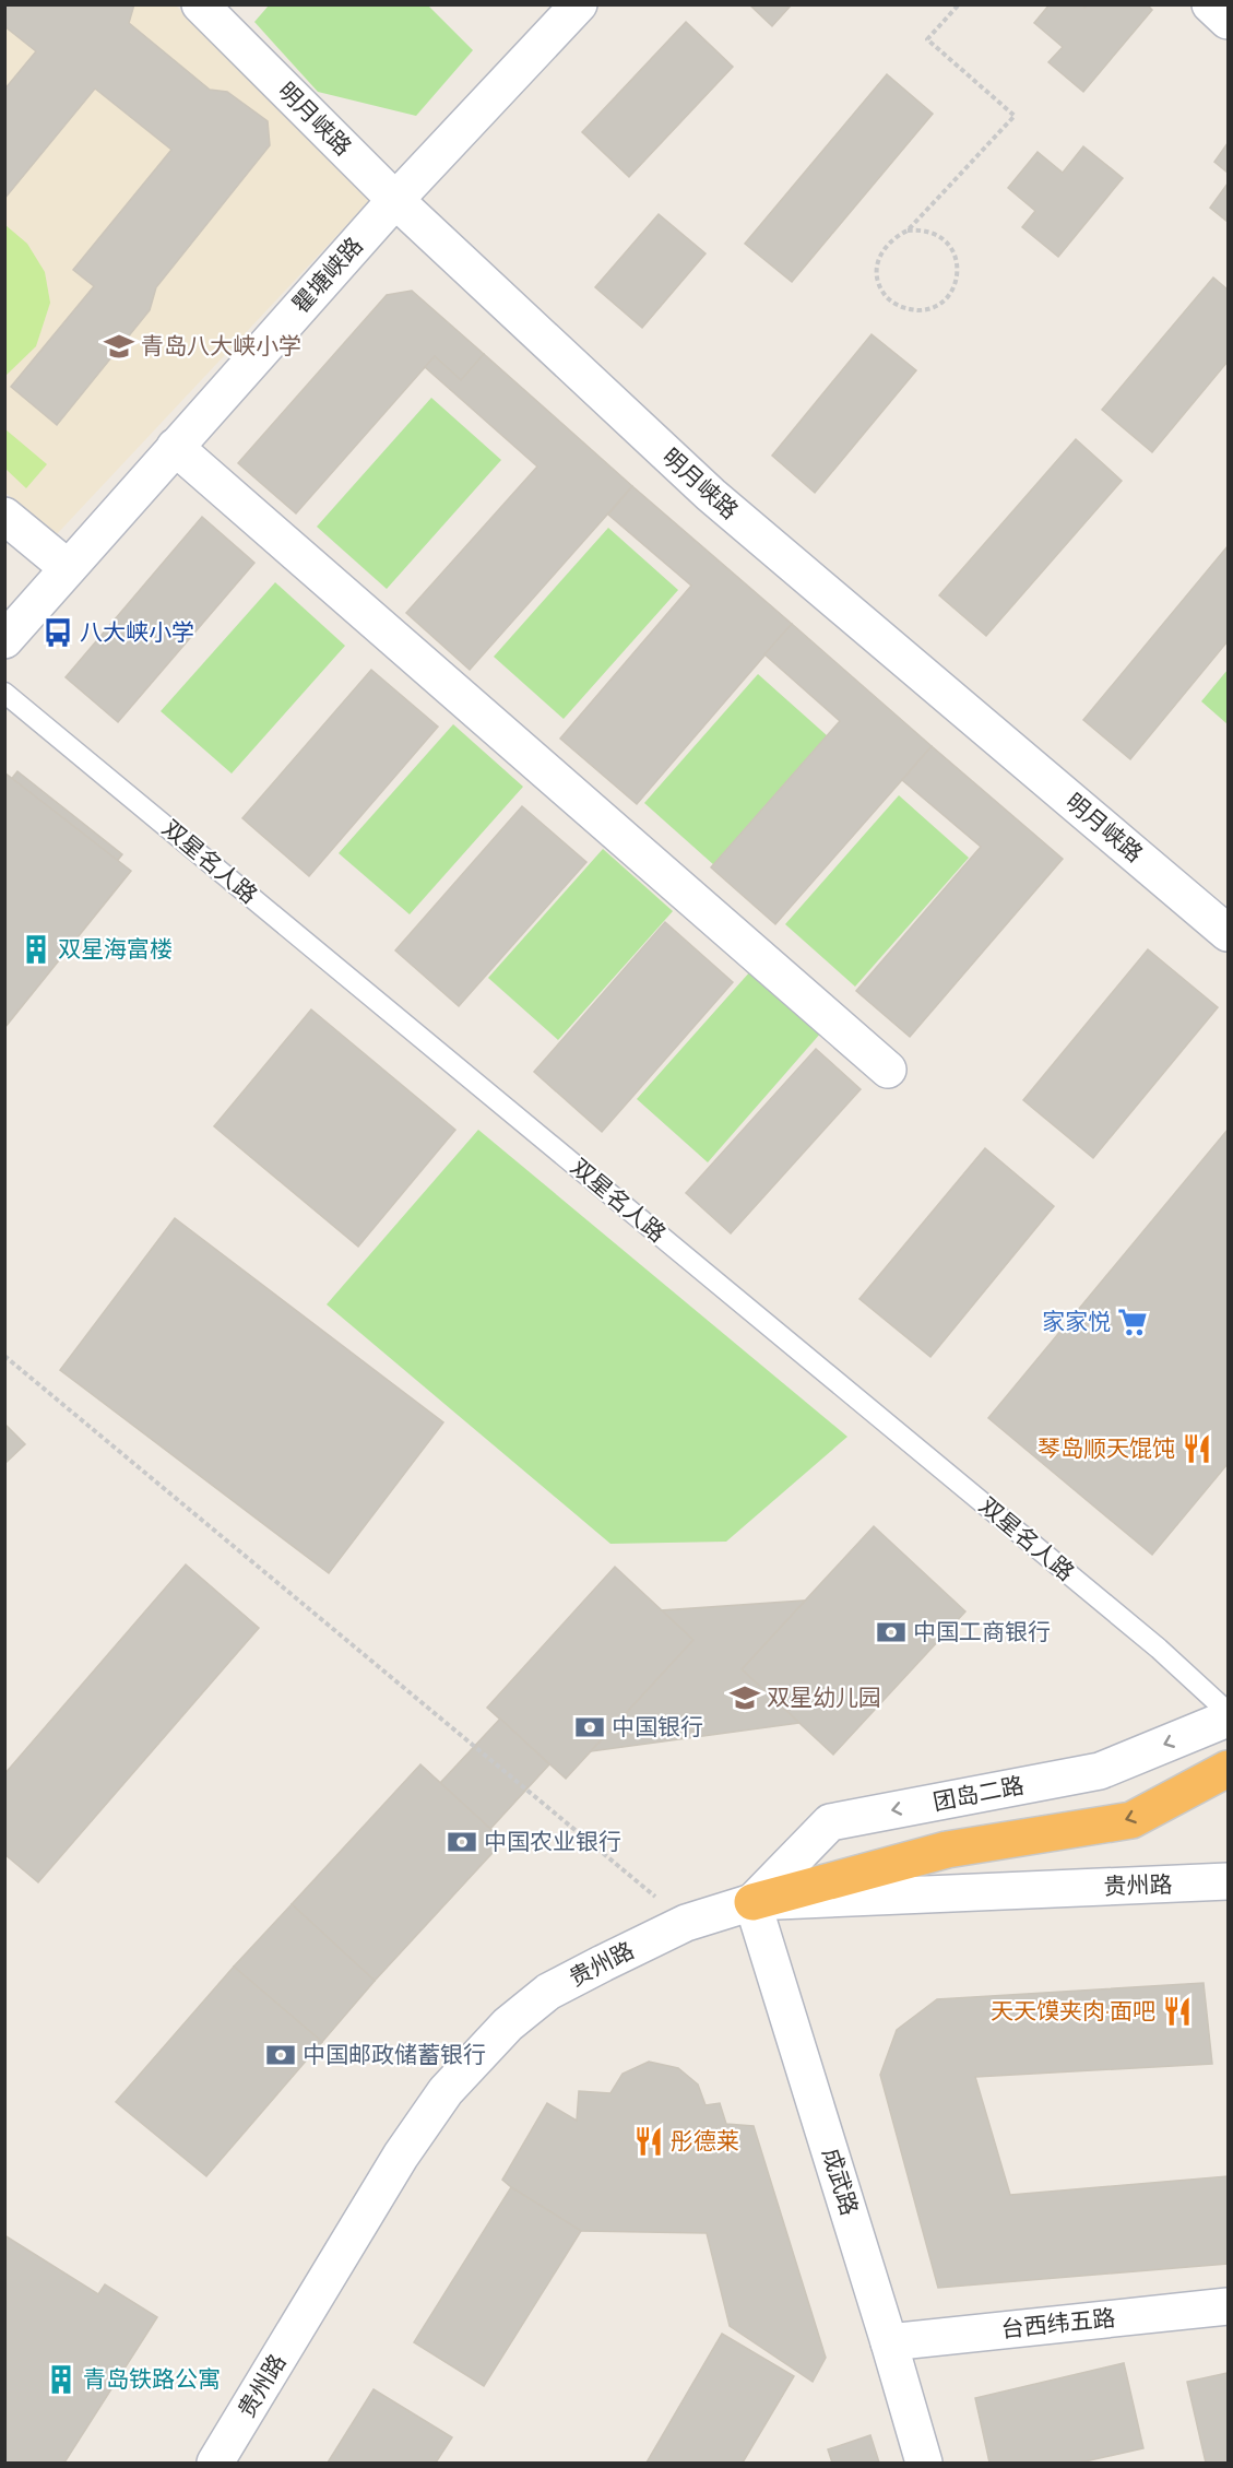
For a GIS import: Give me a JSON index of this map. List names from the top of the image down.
{
  "streets": {
    "street": [
      "明月峡路",
      "瞿塘峡路",
      "团岛二路",
      "贵州路",
      "成武路",
      "台西纬五路"
    ],
    "lane": ["双星名人路"]
  },
  "crossings": [
    ["明月峡路", "瞿塘峡路"],
    ["团岛二路", "贵州路"],
    ["团岛二路", "成武路"],
    ["贵州路", "成武路"],
    ["成武路", "台西纬五路"]
  ],
  "one_way": ["团岛二路"],
  "places": {
    "school or university": ["青岛八大峡小学", "双星幼儿园"],
    "bus stop": ["八大峡小学"],
    "building": ["双星海富楼", "青岛铁路公寓"],
    "supermarket": ["家家悦"],
    "restaurant": ["琴岛顺天馄饨", "天天馍夹肉·面吧", "彤德莱"],
    "bank": [
      "中国工商银行",
      "中国银行",
      "中国农业银行",
      "中国邮政储蓄银行"
    ]
  }
}
